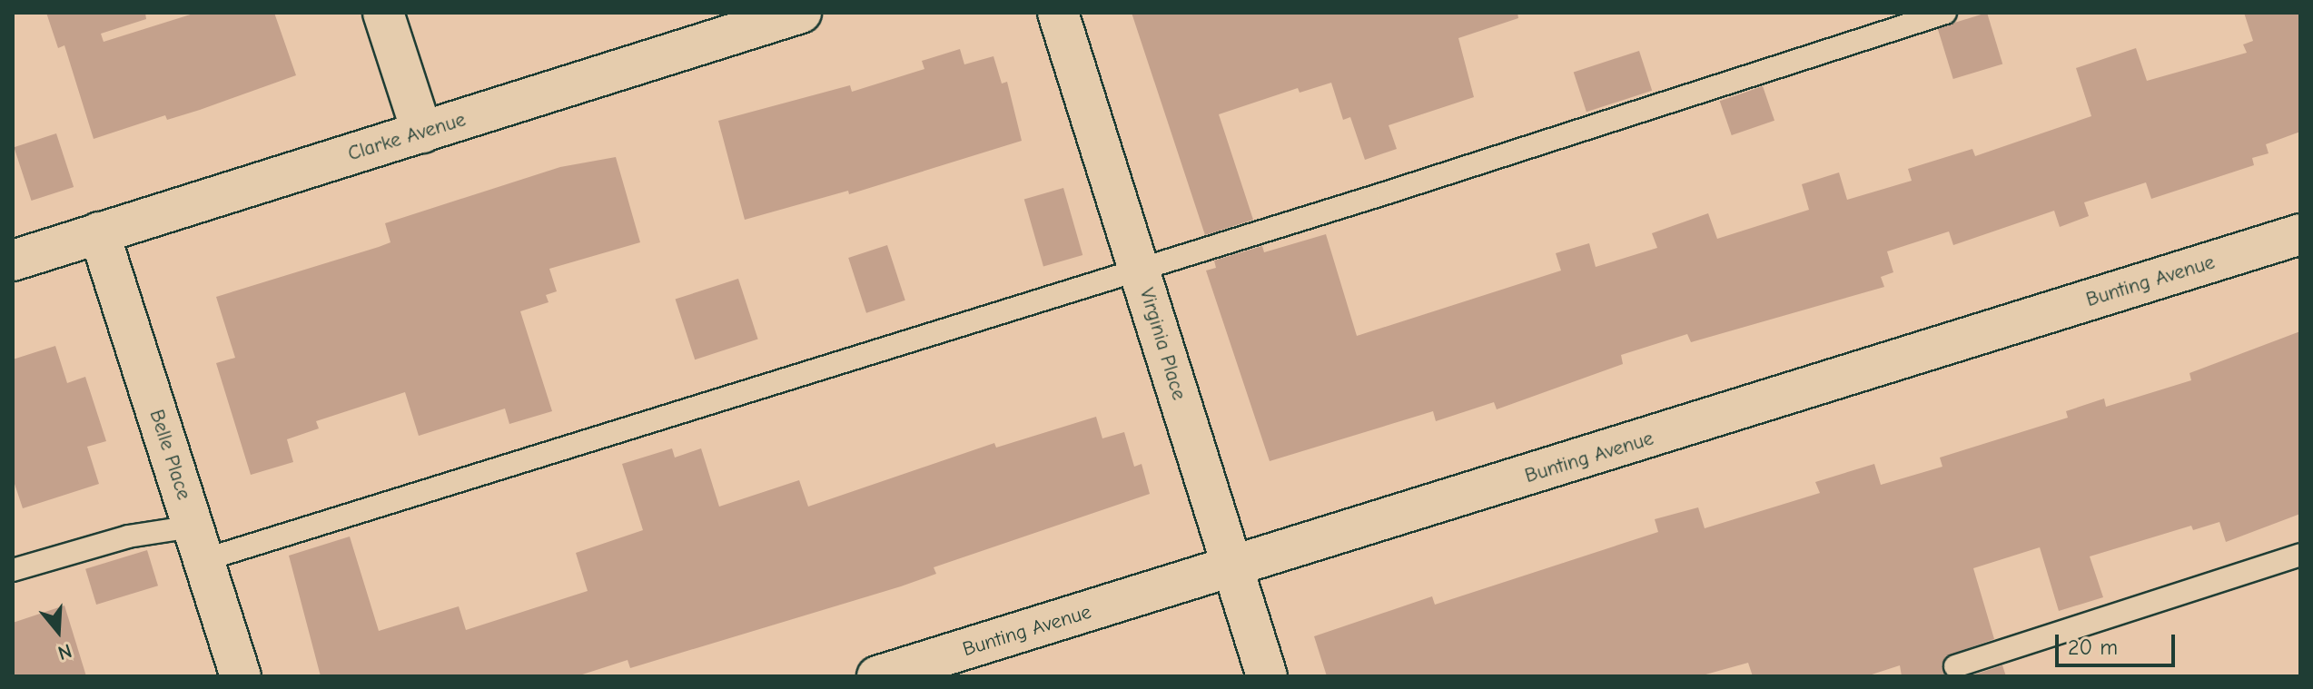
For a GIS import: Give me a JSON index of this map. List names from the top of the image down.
{
  "streets": {
    "street": [
      "Clarke Avenue",
      "Bunting Avenue",
      "Virginia Place",
      "Belle Place"
    ]
  },
  "crossings": [
    ["Clarke Avenue", "Belle Place"],
    ["Bunting Avenue", "Virginia Place"]
  ],
  "scale_bar": "20 m",
  "north": "bottom"
}
